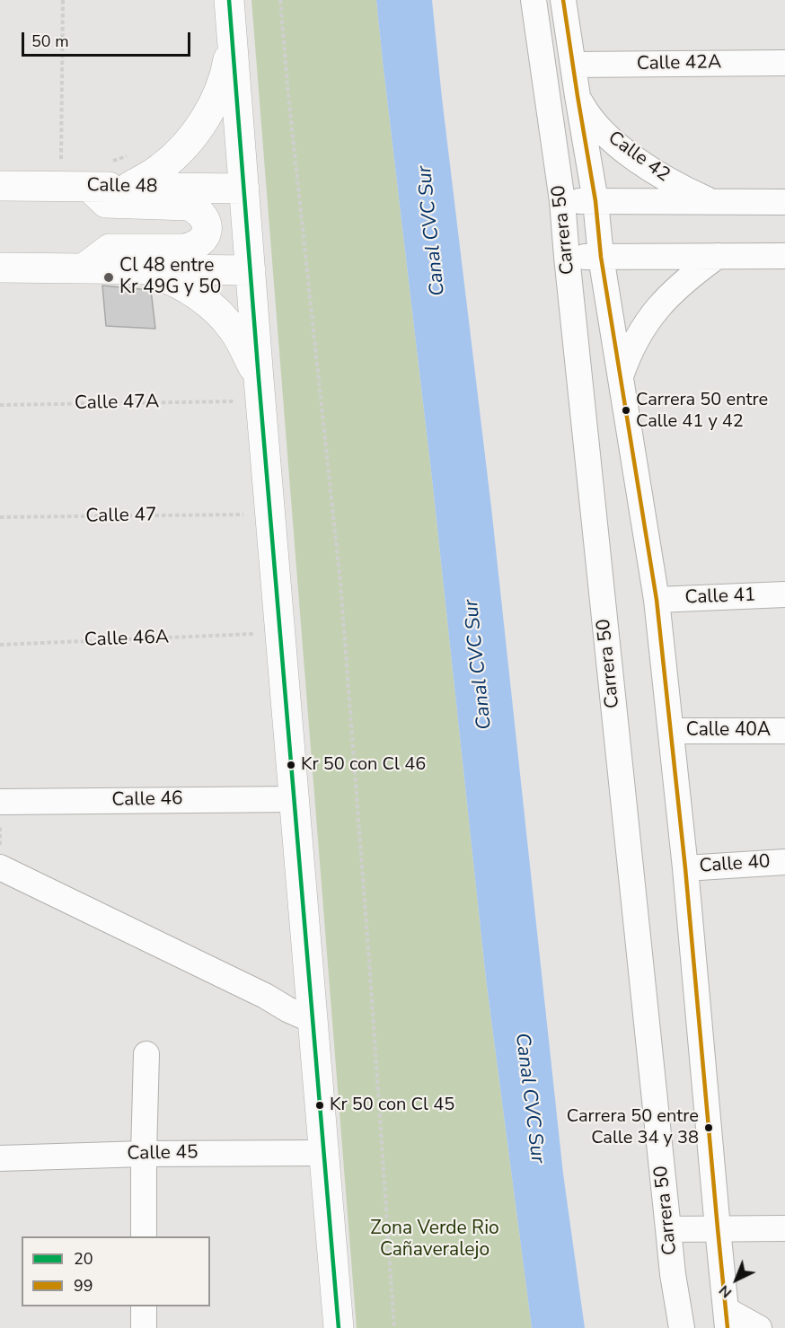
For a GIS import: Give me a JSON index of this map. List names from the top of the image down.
{
  "streets": {
    "street": [
      "Calle 42A",
      "Calle 42",
      "Calle 48",
      "Carrera 50",
      "Calle 41",
      "Calle 40A",
      "Calle 46",
      "Calle 40",
      "Calle 45"
    ],
    "path": ["Calle 47A", "Calle 47", "Calle 46A"]
  },
  "crossings": [
    ["Calle 42A", "Carrera 50"],
    ["Calle 42", "Carrera 50"],
    ["Carrera 50", "Calle 41"],
    ["Carrera 50", "Calle 40A"],
    ["Carrera 50", "Calle 40"]
  ],
  "water": ["Canal CVC Sur"],
  "parks": ["Zona Verde Rio Cañaveralejo"],
  "places": [
    "Cl 48 entre Kr 49G y 50",
    "Carrera 50 entre Calle 41 y 42",
    "Kr 50 con Cl 46",
    "Kr 50 con Cl 45",
    "Carrera 50 entre Calle 34 y 38"
  ],
  "lines": ["transit line 20", "transit line 99"],
  "legend": ["20", "99"],
  "scale_bar": "50 m",
  "north": "bottom left"
}
